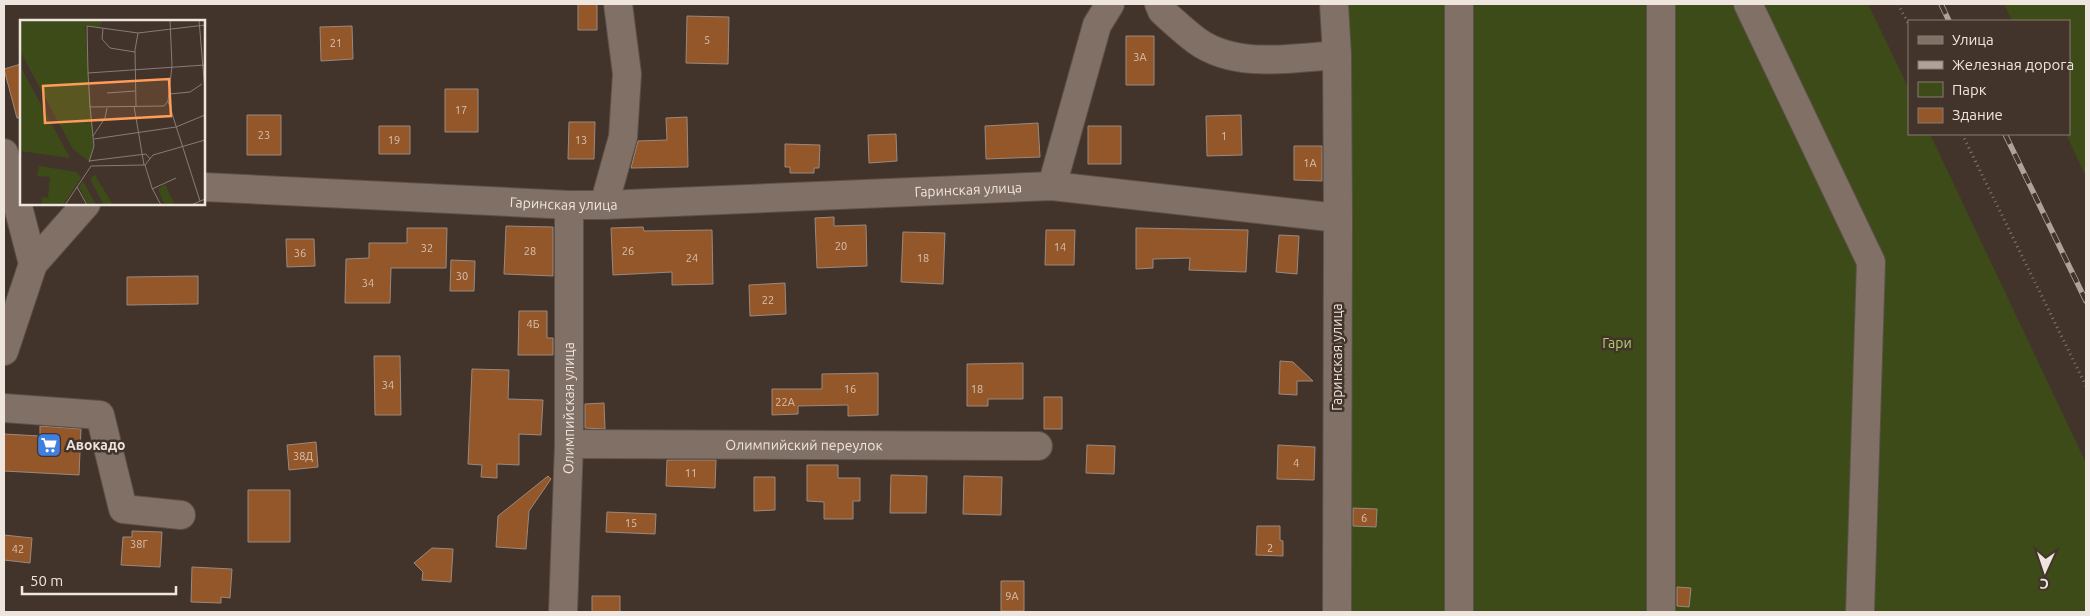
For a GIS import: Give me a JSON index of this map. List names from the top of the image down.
{
  "streets": {
    "street": ["Гаринская улица", "Олимпийская улица", "Олимпийский переулок"]
  },
  "crossings": [
    ["Гаринская улица", "Олимпийская улица"],
    ["Олимпийская улица", "Олимпийский переулок"]
  ],
  "parks": ["Гари"],
  "places": {
    "supermarket": ["Авокадо"]
  },
  "house_numbers": [
    "5",
    "21",
    "3А",
    "17",
    "23",
    "1",
    "19",
    "13",
    "1А",
    "20",
    "14",
    "32",
    "28",
    "26",
    "36",
    "24",
    "18",
    "30",
    "34",
    "22",
    "4Б",
    "34",
    "16",
    "18",
    "22А",
    "38Д",
    "4",
    "11",
    "6",
    "15",
    "38Г",
    "2",
    "42",
    "9А"
  ],
  "legend": [
    "Улица",
    "Железная дорога",
    "Парк",
    "Здание"
  ],
  "scale_bar": "50 m",
  "north": "bottom"
}
